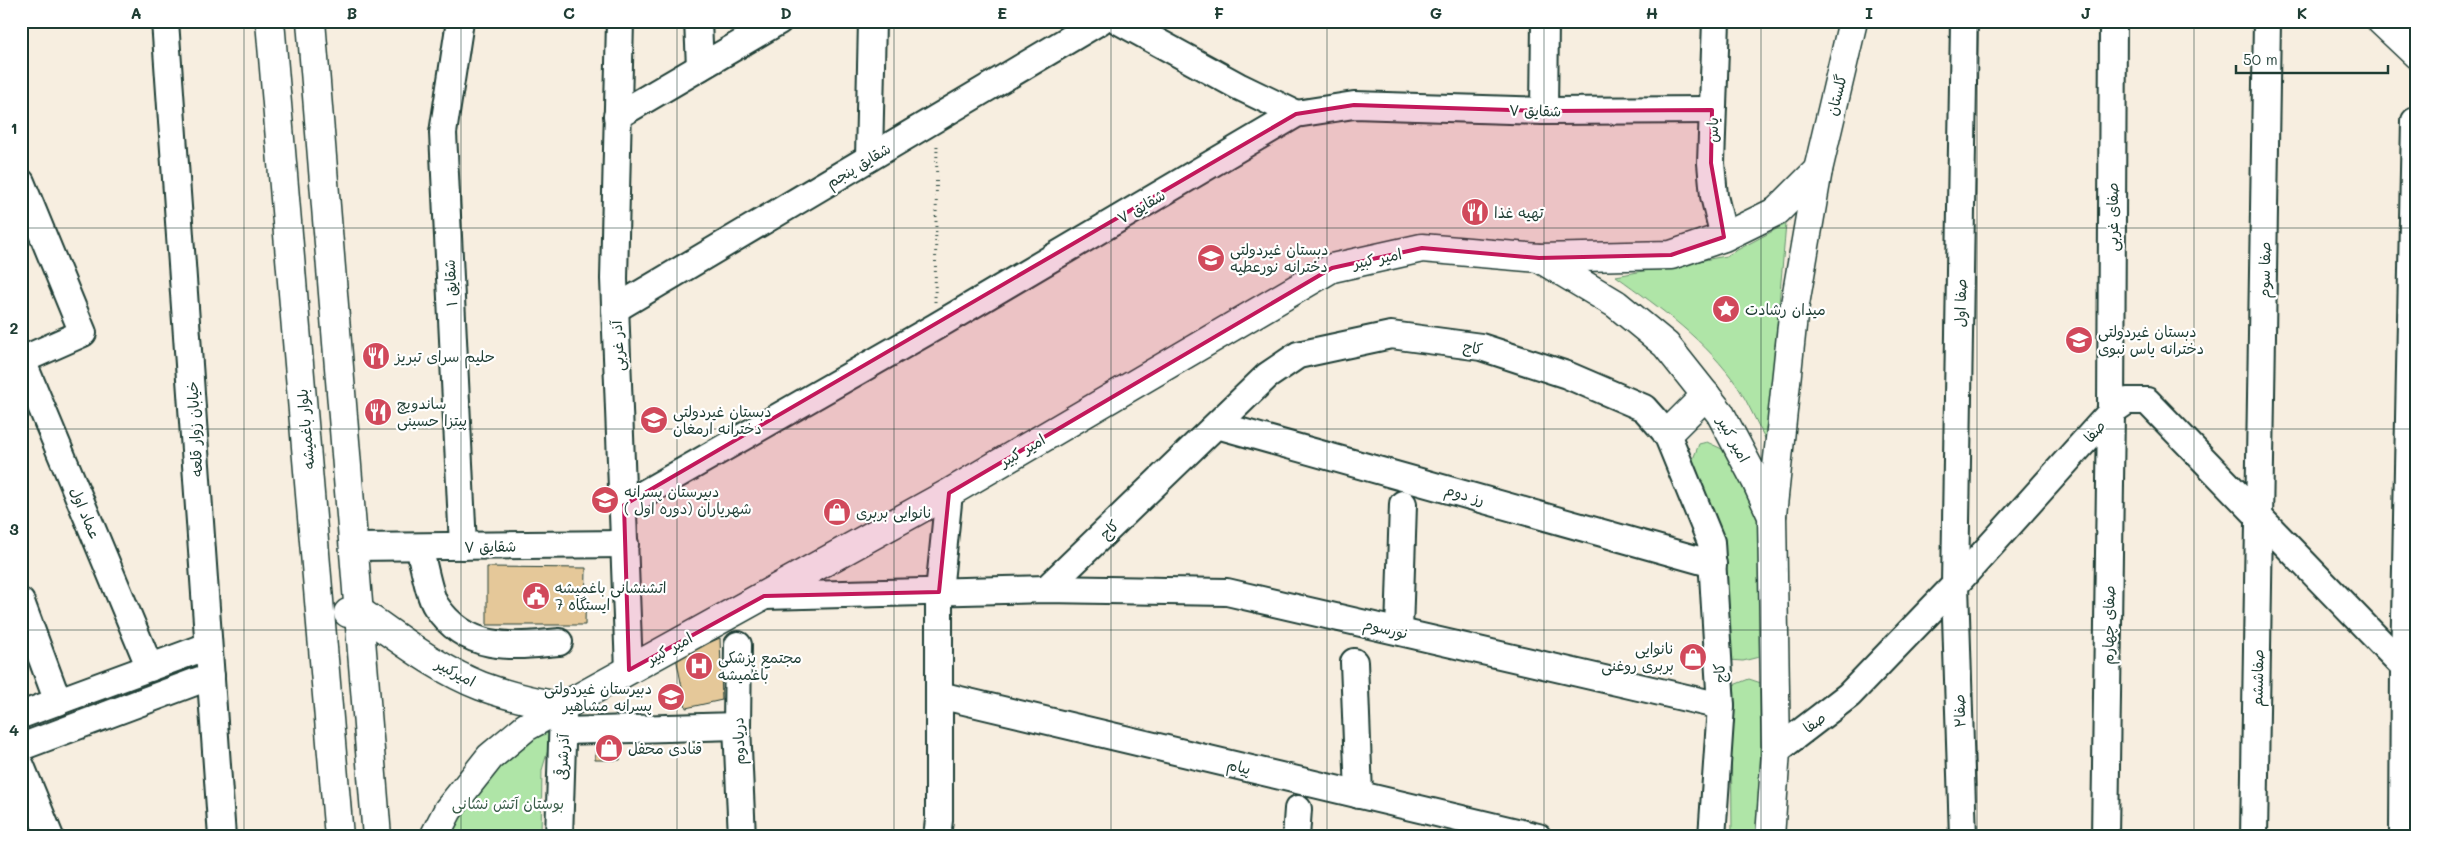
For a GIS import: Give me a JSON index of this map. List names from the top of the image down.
{
  "streets": {
    "main road": [
      "گلستان",
      "امیر کبیر",
      "بلوار باغمیشه",
      "امیرکبیر"
    ],
    "street": [
      "شقایق ۷",
      "یاس",
      "شقایق پنجم",
      "صفای غربی",
      "صفا سوم",
      "شقایق ۱",
      "صفا اول",
      "آذر غربی",
      "کاج",
      "خیابان زوار قلعه",
      "صفا",
      "رز دوم",
      "عماد اول",
      "صفای چهارم",
      "نورسوم",
      "صفاششم",
      "صفا۲",
      "دریادوم",
      "آذرشرقی",
      "پیام"
    ]
  },
  "crossings": [
    ["گلستان", "امیر کبیر"],
    ["شقایق ۷", "یاس"],
    ["شقایق ۷", "شقایق ۱"],
    ["شقایق ۷", "آذر غربی"],
    ["شقایق پنجم", "آذر غربی"],
    ["صفای غربی", "صفا"],
    ["صفای غربی", "صفای چهارم"],
    ["امیر کبیر", "آذر غربی"],
    ["امیر کبیر", "صفا"],
    ["امیر کبیر", "امیرکبیر"],
    ["امیر کبیر", "آذرشرقی"],
    ["صفا سوم", "صفا"],
    ["صفا سوم", "صفاششم"],
    ["صفا اول", "صفا"],
    ["صفا اول", "صفا۲"],
    ["کاج", "رز دوم"],
    ["کاج", "نورسوم"],
    ["صفا", "صفای چهارم"],
    ["صفا", "صفاششم"],
    ["صفا", "صفا۲"],
    ["امیرکبیر", "آذرشرقی"]
  ],
  "parks": ["بوستان آتش نشانی"],
  "places": {
    "restaurant": ["تهیه غذا", "حلیم سرای تبریز", "ساندویچ پیتزا حسینی"],
    "school or university": [
      "دبستان غیردولتی دخترانه نورعطیه",
      "دبستان غیردولتی دخترانه یاس نبوی",
      "دبستان غیردولتی دخترانه ارمغان",
      "دبیرستان پسرانه شهریاران (دوره اول )",
      "دبیرستان غیردولتی پسرانه مشاهیر"
    ],
    "place": ["میدان رشادت"],
    "shop": ["نانوایی بربری", "نانوایی بربری روغنی", "قنادی محفل"],
    "public building": ["اتشنشانی باغمیشه ایستگاه 7"],
    "hospital": ["مجتمع پزشکی باغمیشه"]
  },
  "scale_bar": "50 m",
  "grid": {
    "columns": [
      "A",
      "B",
      "C",
      "D",
      "E",
      "F",
      "G",
      "H",
      "I",
      "J",
      "K"
    ],
    "rows": [
      "1",
      "2",
      "3",
      "4"
    ]
  }
}
